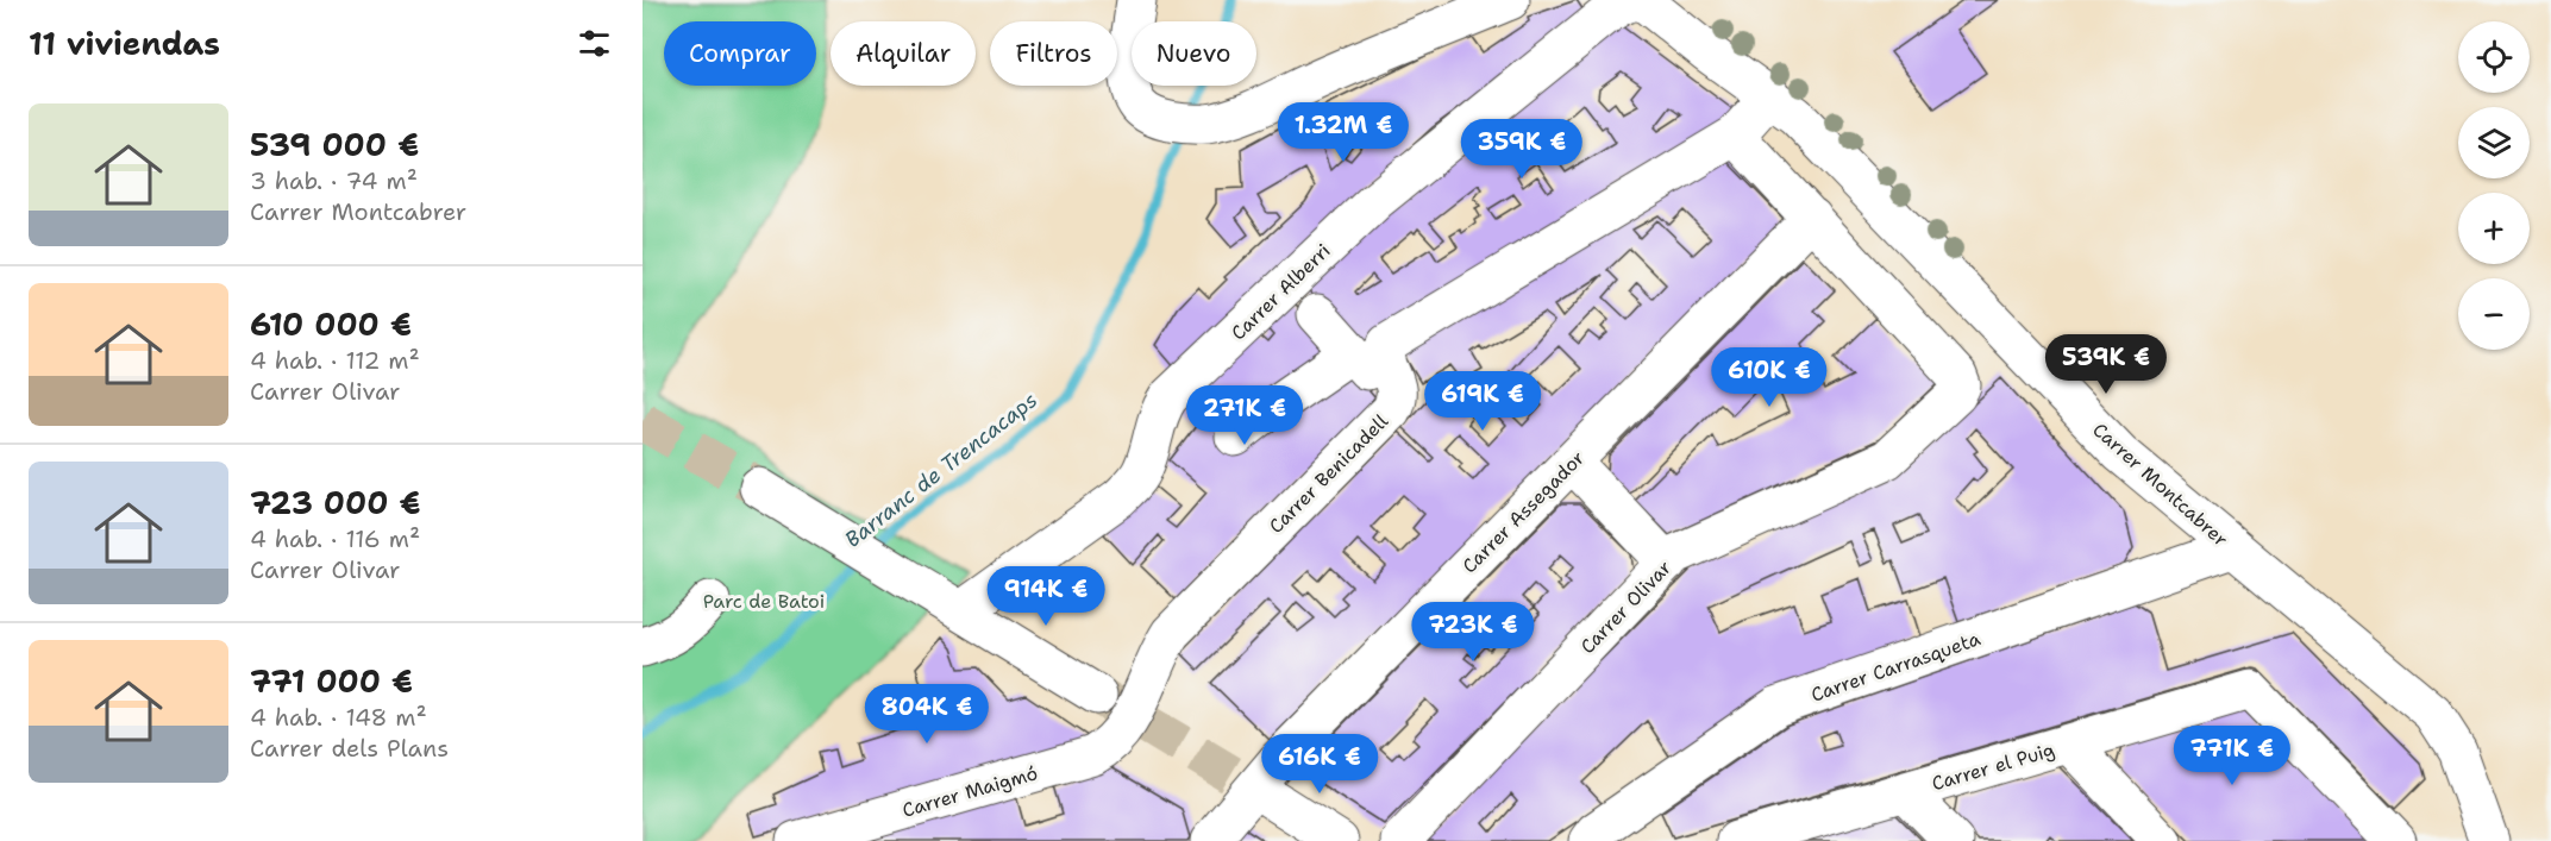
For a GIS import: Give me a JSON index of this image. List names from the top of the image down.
{
  "streets": {
    "street": [
      "Carrer Alberri",
      "Carrer Benicadell",
      "Carrer Montcabrer",
      "Carrer Assegador",
      "Carrer Olivar",
      "Carrer Carrasqueta",
      "Carrer el Puig",
      "Carrer Maigmó"
    ]
  },
  "crossings": [
    ["Carrer Benicadell", "Carrer Montcabrer"],
    ["Carrer Benicadell", "Carrer Maigmó"],
    ["Carrer Montcabrer", "Carrer Carrasqueta"],
    ["Carrer Assegador", "Carrer Olivar"]
  ],
  "water": ["Barranc de Trencacaps"],
  "parks": ["Parc de Batoi"],
  "page": {
    "heading": "11 viviendas",
    "map_buttons": ["+", "−"],
    "chip": [
      "Comprar",
      "Alquilar",
      "Filtros",
      "Nuevo"
    ],
    "list": [
      {
        "name": "539 000 €",
        "note": "3 hab. · 74 m² · Carrer Montcabrer"
      },
      {
        "name": "610 000 €",
        "note": "4 hab. · 112 m² · Carrer Olivar"
      },
      {
        "name": "723 000 €",
        "note": "4 hab. · 116 m² · Carrer Olivar"
      },
      {
        "name": "771 000 €",
        "note": "4 hab. · 148 m² · Carrer dels Plans"
      }
    ],
    "price": [
      "1.32M €",
      "359K €",
      "539K €",
      "610K €",
      "619K €",
      "271K €",
      "914K €",
      "723K €",
      "804K €",
      "771K €",
      "616K €"
    ]
  }
}
